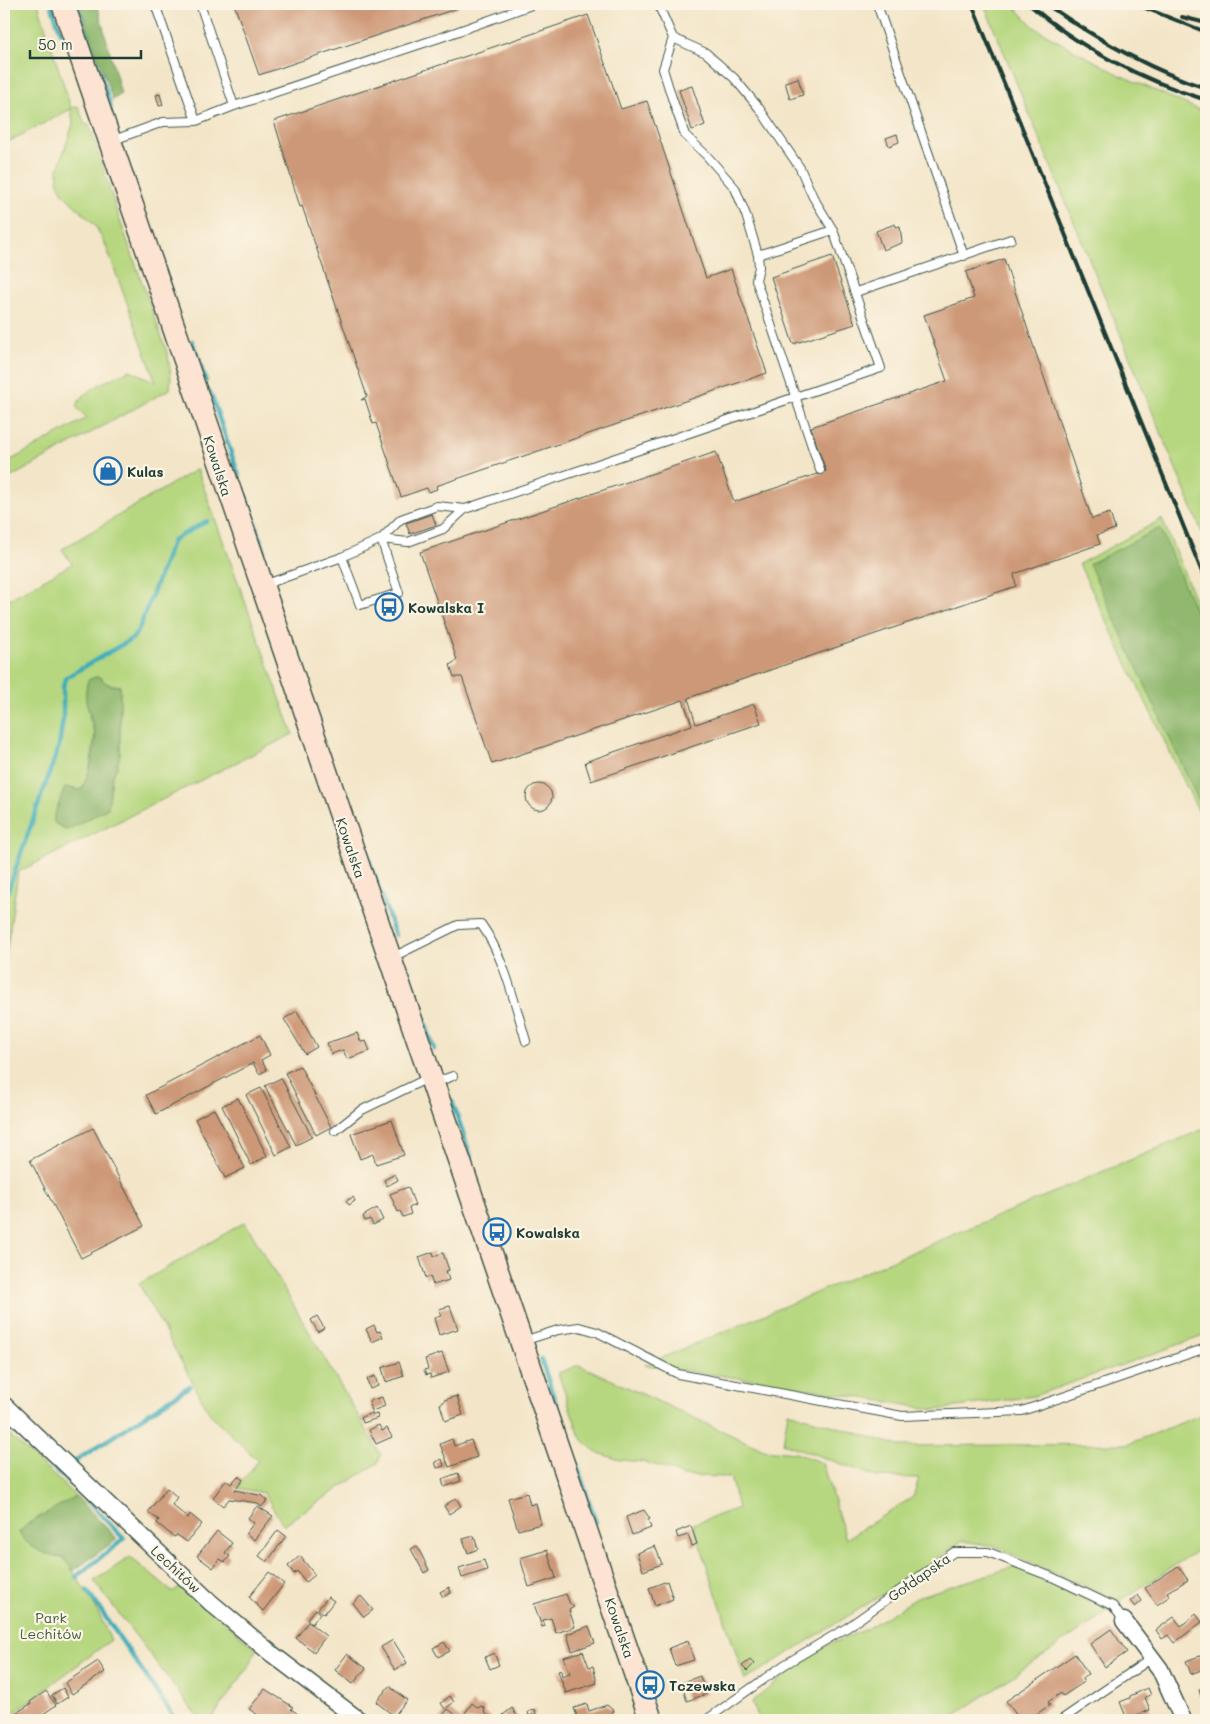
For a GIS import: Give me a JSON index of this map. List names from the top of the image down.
{
  "streets": {
    "street": ["Kowalska", "Lechitów", "Gołdapska"]
  },
  "parks": ["Park Lechitów"],
  "places": {
    "shop": ["Kulas"],
    "bus stop": ["Kowalska I", "Kowalska", "Tczewska"]
  },
  "scale_bar": "50 m"
}
